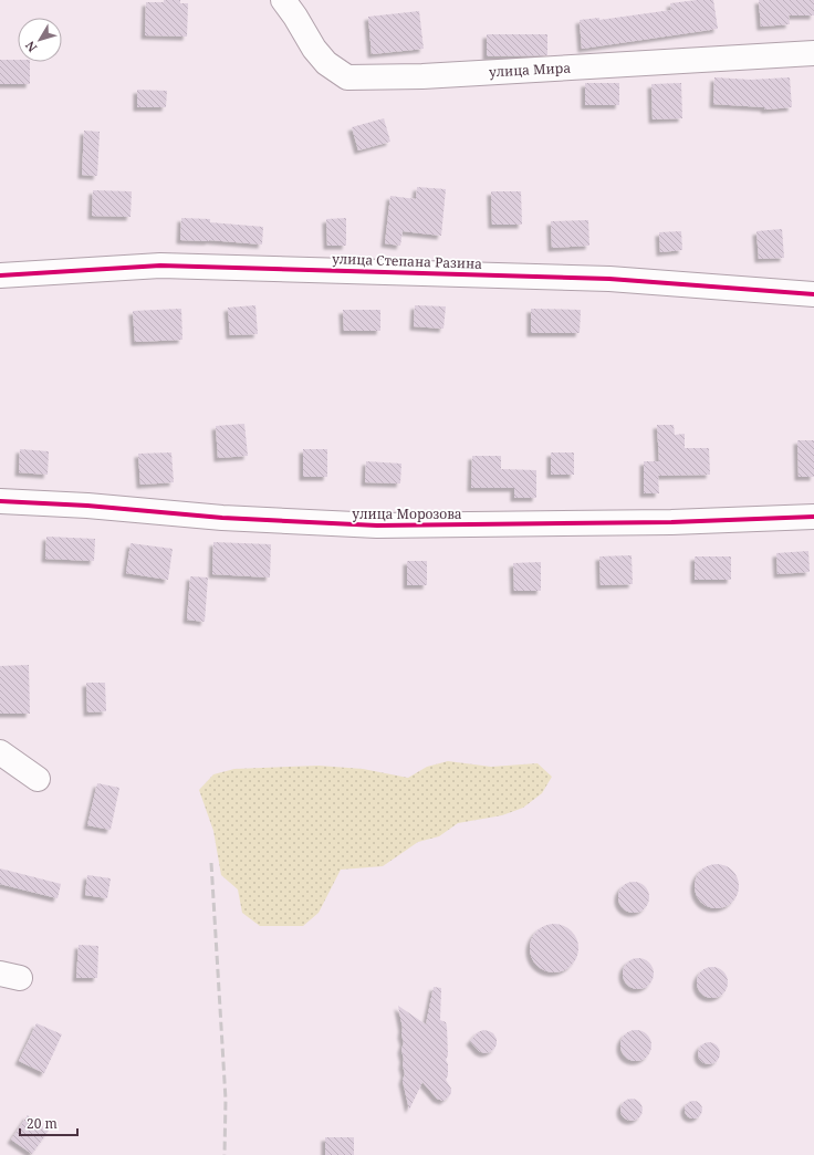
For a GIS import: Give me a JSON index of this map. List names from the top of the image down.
{
  "streets": {
    "street": ["улица Мира", "улица Степана Разина", "улица Морозова"]
  },
  "scale_bar": "20 m",
  "north": "bottom left"
}
